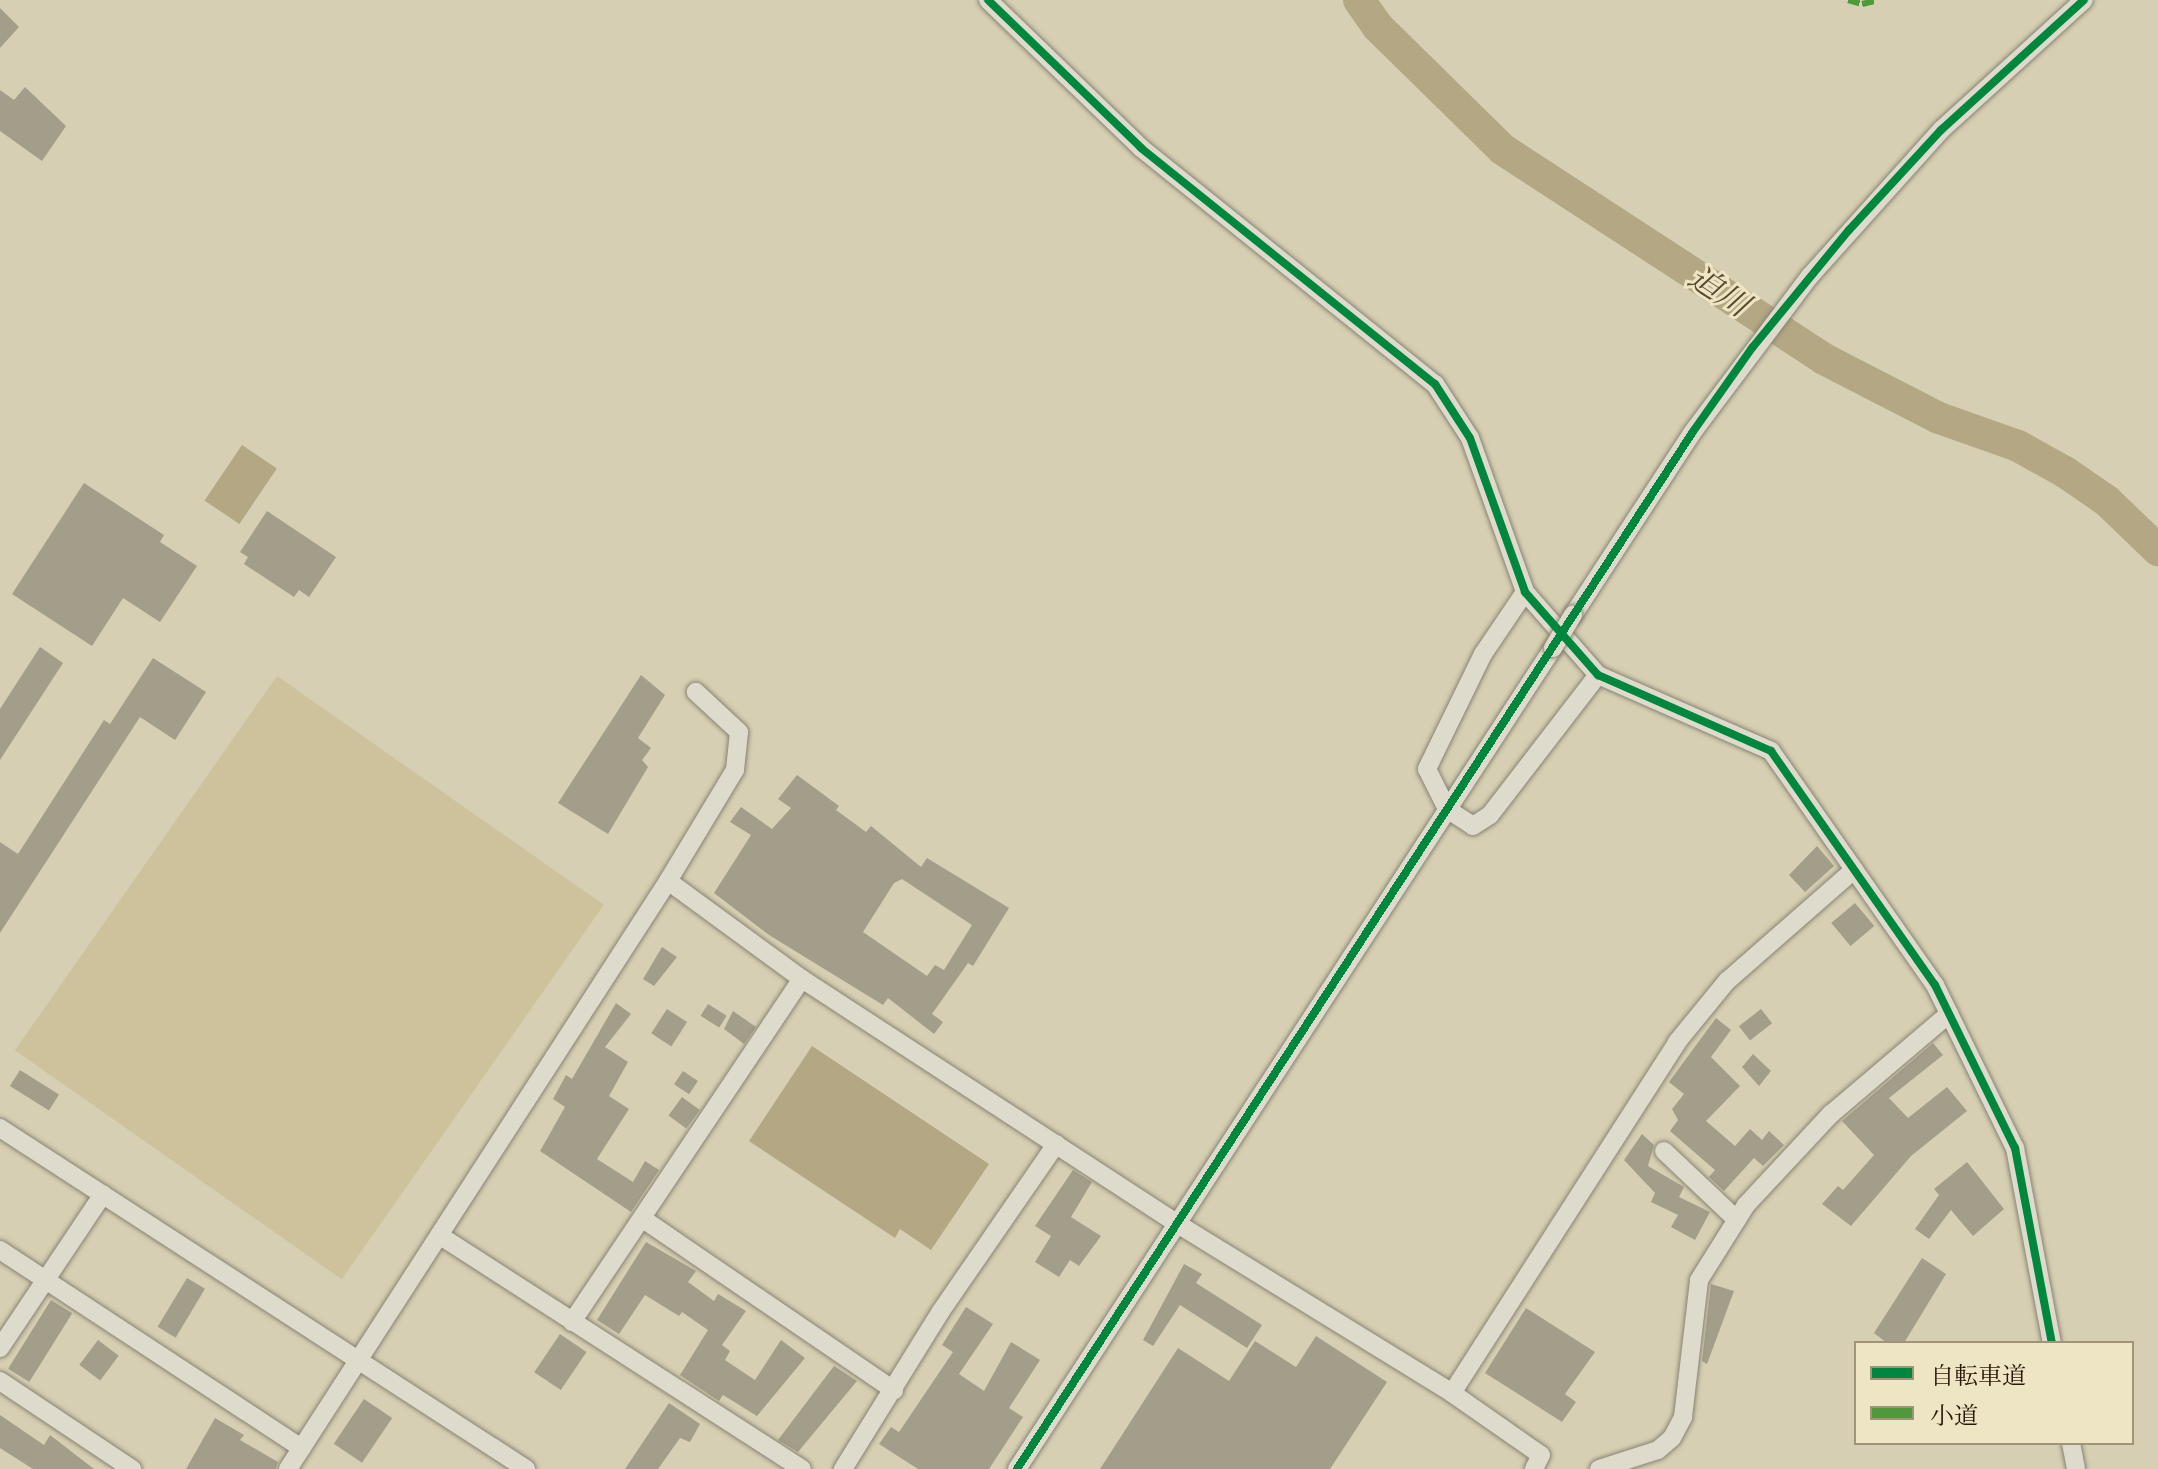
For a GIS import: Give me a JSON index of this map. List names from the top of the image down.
{
  "water": ["迫川"],
  "legend": ["自転車道", "小道"]
}
